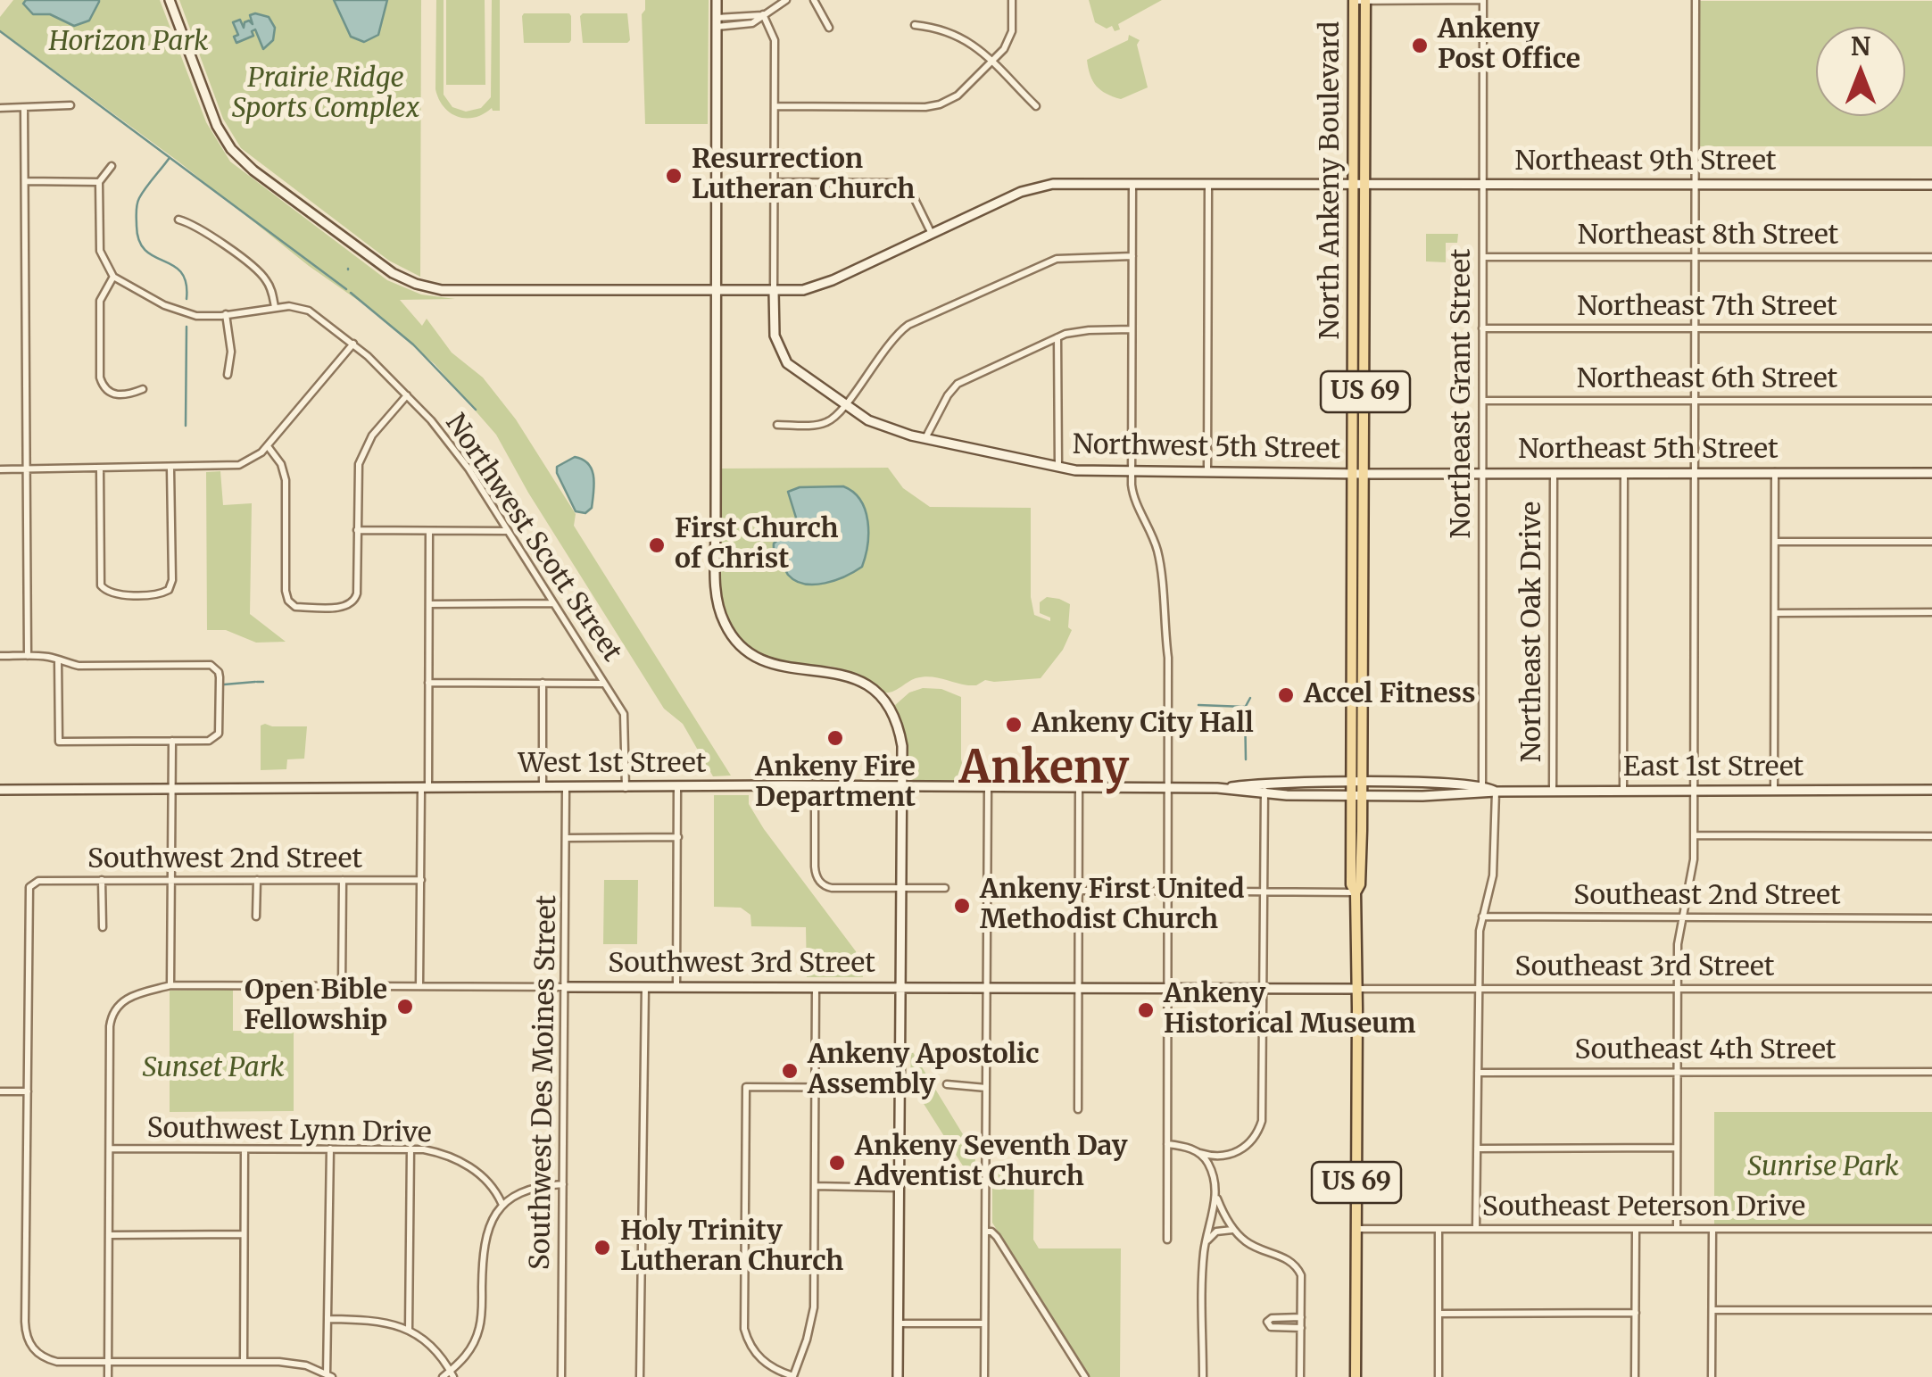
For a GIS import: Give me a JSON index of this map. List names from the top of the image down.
{
  "streets": {
    "main road": ["North Ankeny Boulevard", "US 69"],
    "street": [
      "Northeast 9th Street",
      "Northeast 8th Street",
      "Northeast 7th Street",
      "Northeast 6th Street",
      "Northeast Grant Street",
      "Northwest 5th Street",
      "Northeast 5th Street",
      "Northwest Scott Street",
      "Northeast Oak Drive",
      "West 1st Street",
      "East 1st Street",
      "Southwest 2nd Street",
      "Southeast 2nd Street",
      "Southwest 3rd Street",
      "Southeast 3rd Street",
      "Southeast 4th Street",
      "Southwest Des Moines Street",
      "Southwest Lynn Drive",
      "Southeast Peterson Drive"
    ]
  },
  "crossings": [
    ["Northeast 9th Street", "North Ankeny Boulevard"],
    ["Northeast 9th Street", "Northeast Grant Street"],
    ["Northeast 9th Street", "Northwest 5th Street"],
    ["North Ankeny Boulevard", "US 69"],
    ["North Ankeny Boulevard", "Northwest 5th Street"],
    ["North Ankeny Boulevard", "Northeast 5th Street"],
    ["North Ankeny Boulevard", "West 1st Street"],
    ["North Ankeny Boulevard", "East 1st Street"],
    ["Northeast 8th Street", "Northeast Grant Street"],
    ["Northeast 7th Street", "Northeast Grant Street"],
    ["Northeast 6th Street", "Northeast Grant Street"],
    ["US 69", "West 1st Street"],
    ["US 69", "East 1st Street"],
    ["US 69", "Southwest 3rd Street"],
    ["US 69", "Southeast 3rd Street"],
    ["US 69", "Southeast Peterson Drive"],
    ["Northeast Grant Street", "Northeast 5th Street"],
    ["Northeast Grant Street", "East 1st Street"],
    ["Northwest 5th Street", "Northeast 5th Street"],
    ["Northeast 5th Street", "Northeast Oak Drive"],
    ["Northwest Scott Street", "West 1st Street"],
    ["Northeast Oak Drive", "East 1st Street"],
    ["West 1st Street", "East 1st Street"],
    ["West 1st Street", "Southwest Des Moines Street"],
    ["Southwest 3rd Street", "Southeast 3rd Street"],
    ["Southwest 3rd Street", "Southwest Des Moines Street"],
    ["Southwest 3rd Street", "Southwest Lynn Drive"]
  ],
  "districts": ["Ankeny"],
  "parks": [
    "Horizon Park",
    "Prairie Ridge Sports Complex",
    "Sunset Park",
    "Sunrise Park"
  ],
  "places": [
    "Ankeny Post Office",
    "Resurrection Lutheran Church",
    "First Church of Christ",
    "Accel Fitness",
    "Ankeny City Hall",
    "Ankeny Fire Department",
    "Ankeny First United Methodist Church",
    "Open Bible Fellowship",
    "Ankeny Historical Museum",
    "Ankeny Apostolic Assembly",
    "Ankeny Seventh Day Adventist Church",
    "Holy Trinity Lutheran Church"
  ],
  "north": "top"
}
